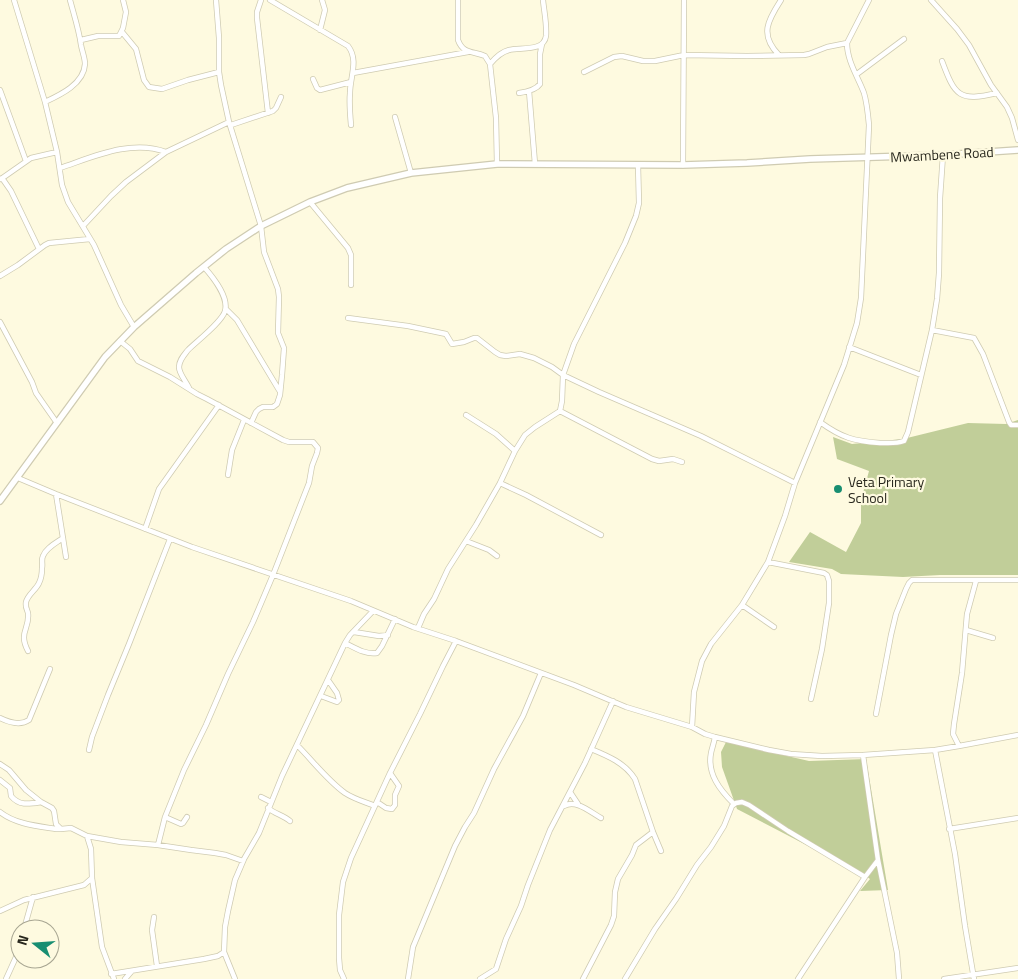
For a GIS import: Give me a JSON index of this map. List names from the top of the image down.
{
  "streets": {
    "street": ["Mwambene Road"]
  },
  "places": ["Veta Primary School"],
  "north": "left"
}
